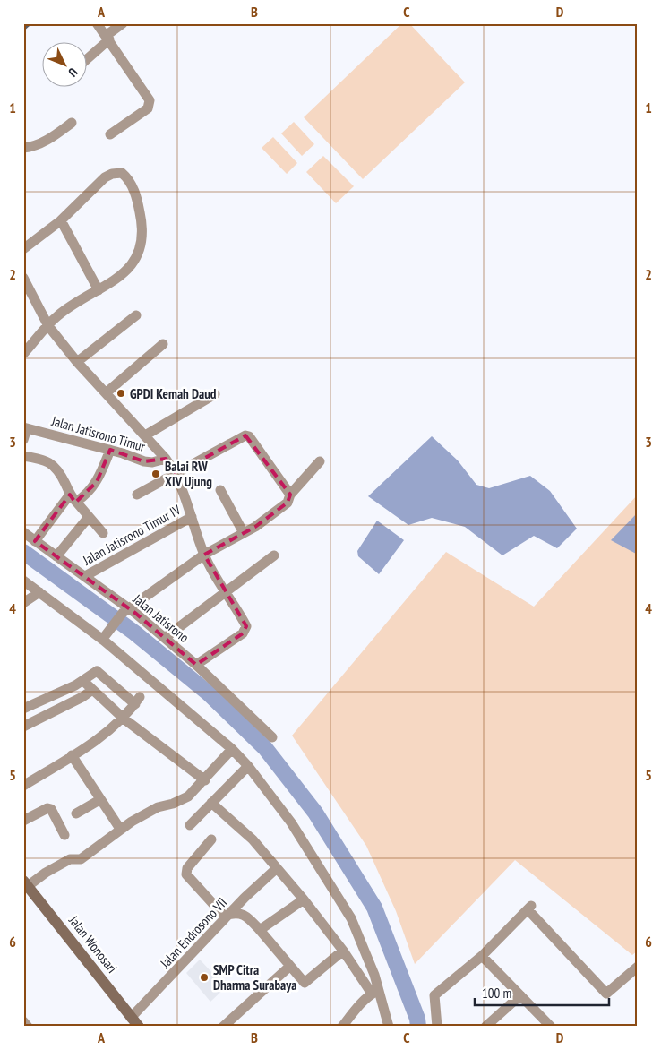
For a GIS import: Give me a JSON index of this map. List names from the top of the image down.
{
  "streets": {
    "main road": ["Jalan Wonosari"],
    "street": [
      "Jalan Jatisrono Timur",
      "Jalan Jatisrono Timur IV",
      "Jalan Jatisrono",
      "Jalan Endrosono VII"
    ]
  },
  "crossings": [
    ["Jalan Jatisrono Timur IV", "Jalan Jatisrono"],
    ["Jalan Endrosono VII", "Jalan Wonosari"]
  ],
  "places": ["GPDI Kemah Daud", "Balai RW XIV Ujung", "SMP Citra Dharma Surabaya"],
  "scale_bar": "100 m",
  "north": "bottom right",
  "grid": {
    "columns": [
      "A",
      "B",
      "C",
      "D"
    ],
    "rows": [
      "1",
      "2",
      "3",
      "4",
      "5",
      "6"
    ]
  }
}
